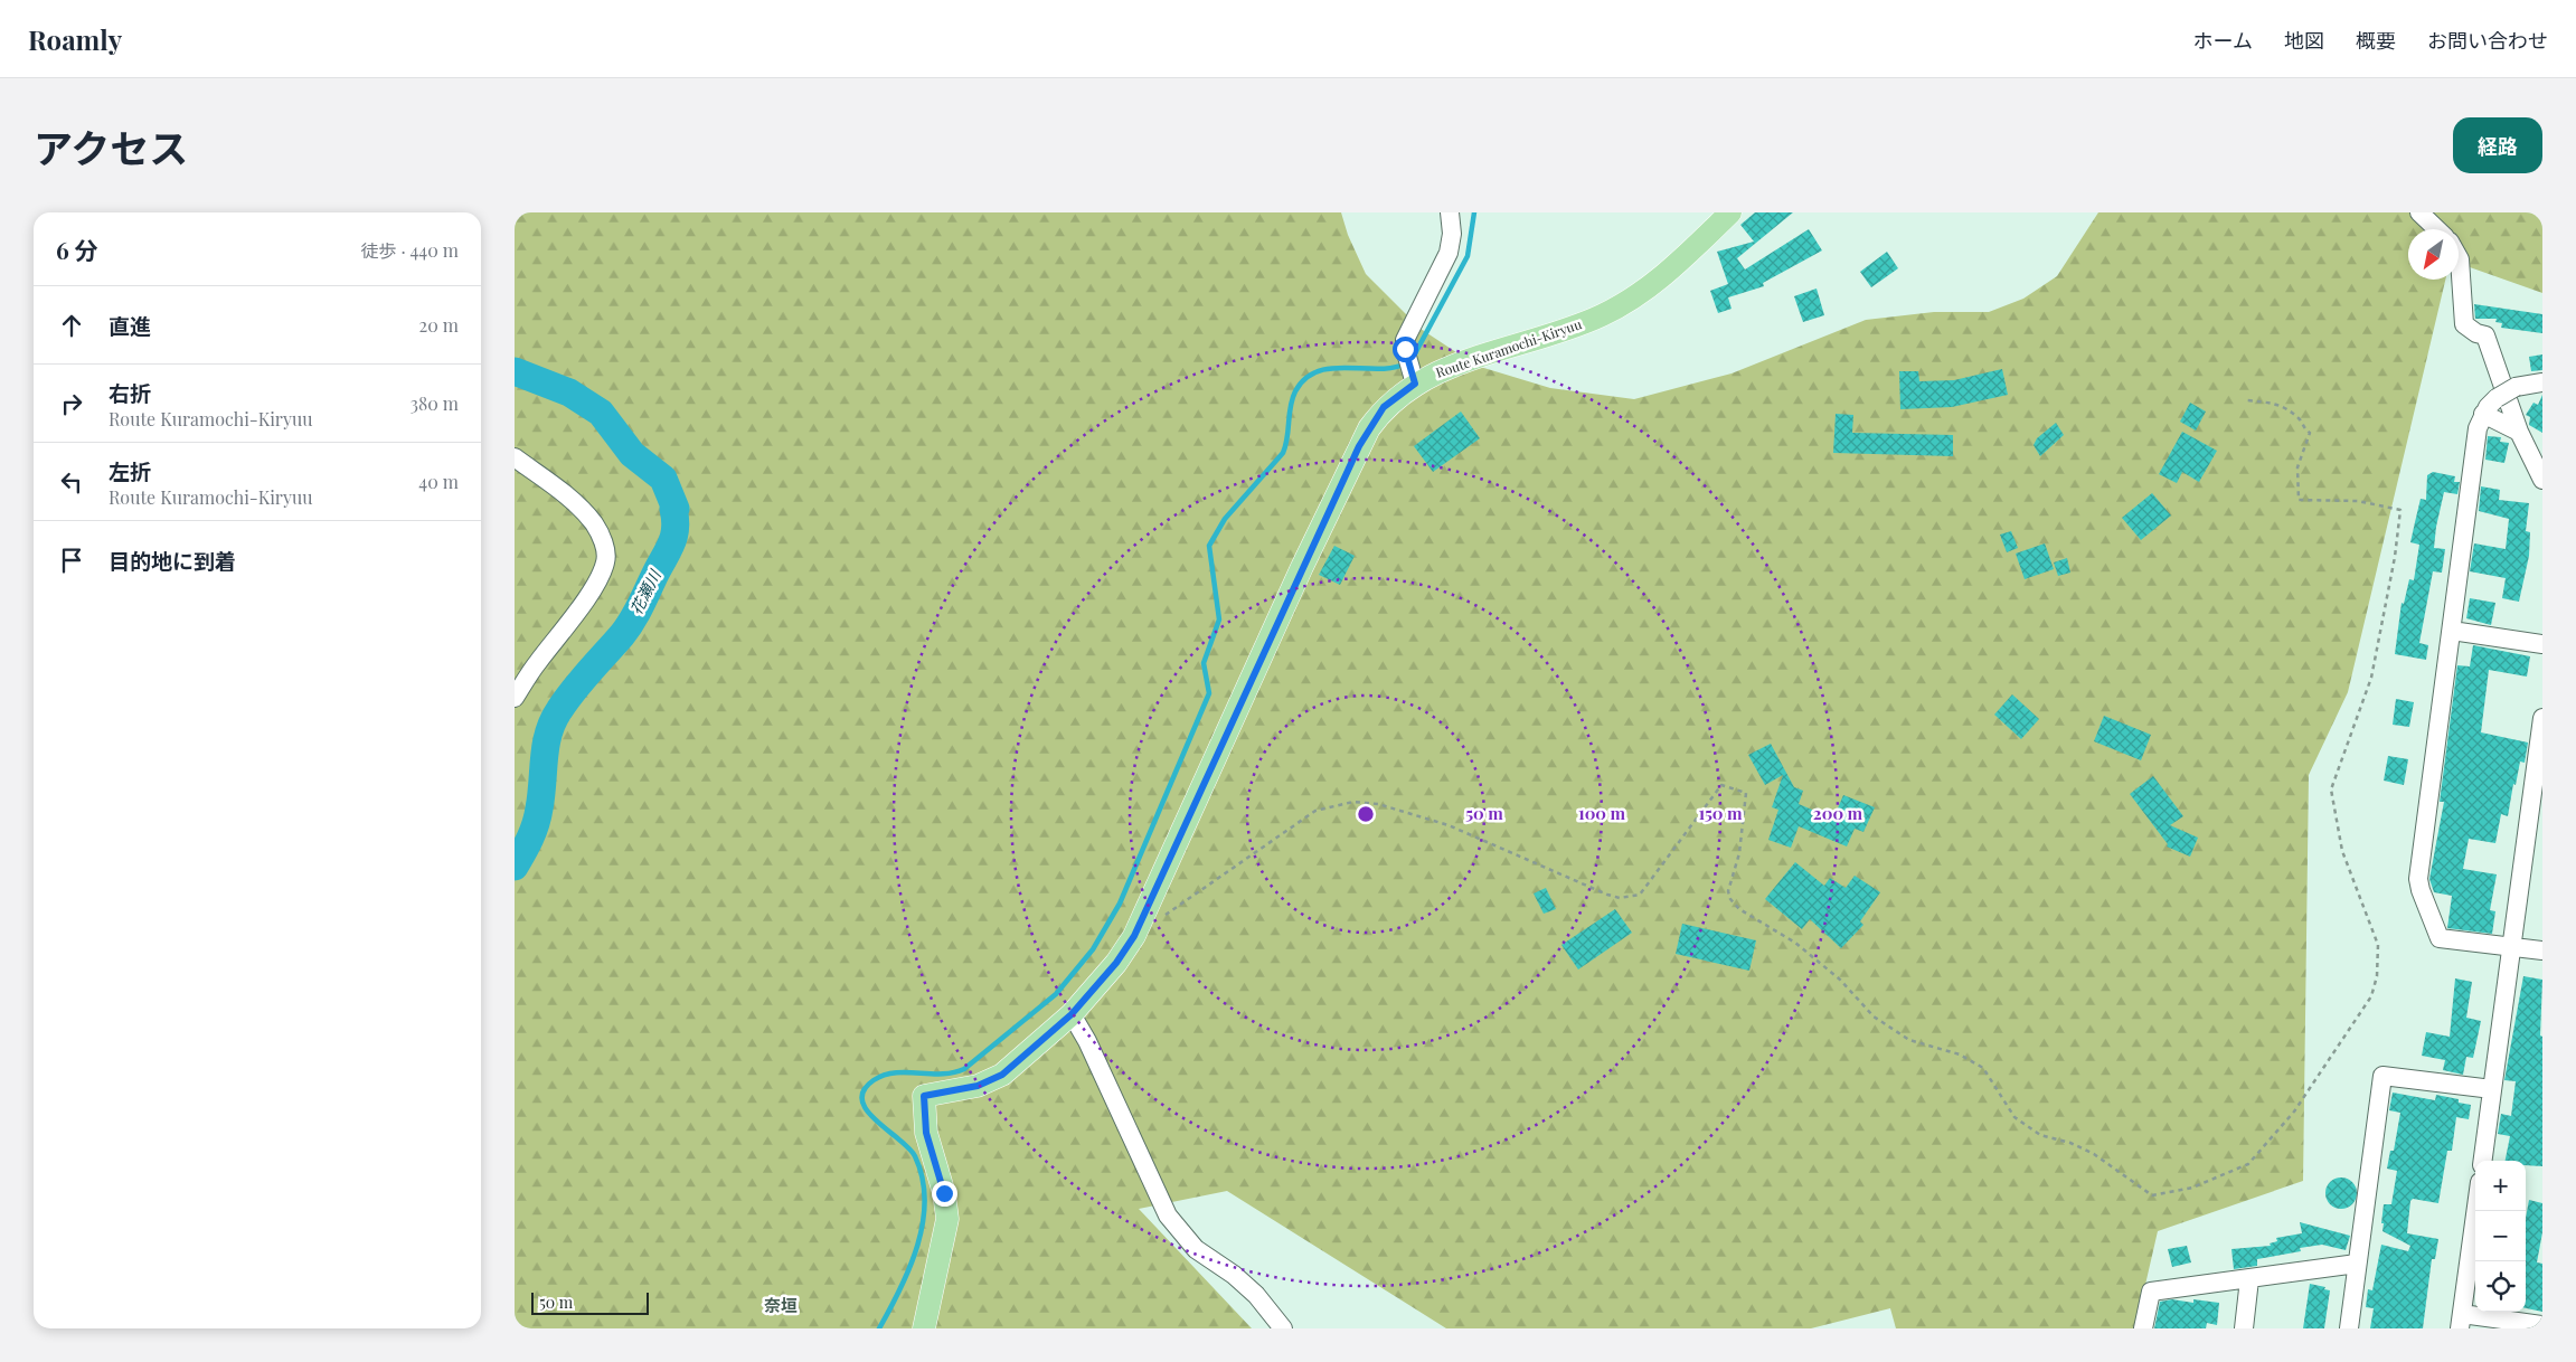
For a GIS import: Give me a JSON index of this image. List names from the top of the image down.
{
  "streets": {
    "main road": ["Route Kuramochi-Kiryuu"]
  },
  "districts": ["奈垣"],
  "water": ["花瀬川"],
  "scale_bar": "50 m",
  "north": "bottom left",
  "page": {
    "header": "Roamly",
    "nav": [
      "ホーム",
      "地図",
      "概要",
      "お問い合わせ"
    ],
    "title": "アクセス",
    "buttons": "経路",
    "heading": ["6 分", "徒歩 · 440 m"],
    "list": [
      ["直進", "20 m"],
      ["右折", "Route Kuramochi-Kiryuu", "380 m"],
      ["左折", "Route Kuramochi-Kiryuu", "40 m"],
      "目的地に到着"
    ],
    "map_buttons": ["+", "−"],
    "scale": "50 m"
  },
  "rings": [
    "50 m",
    "100 m",
    "150 m",
    "200 m"
  ]
}
